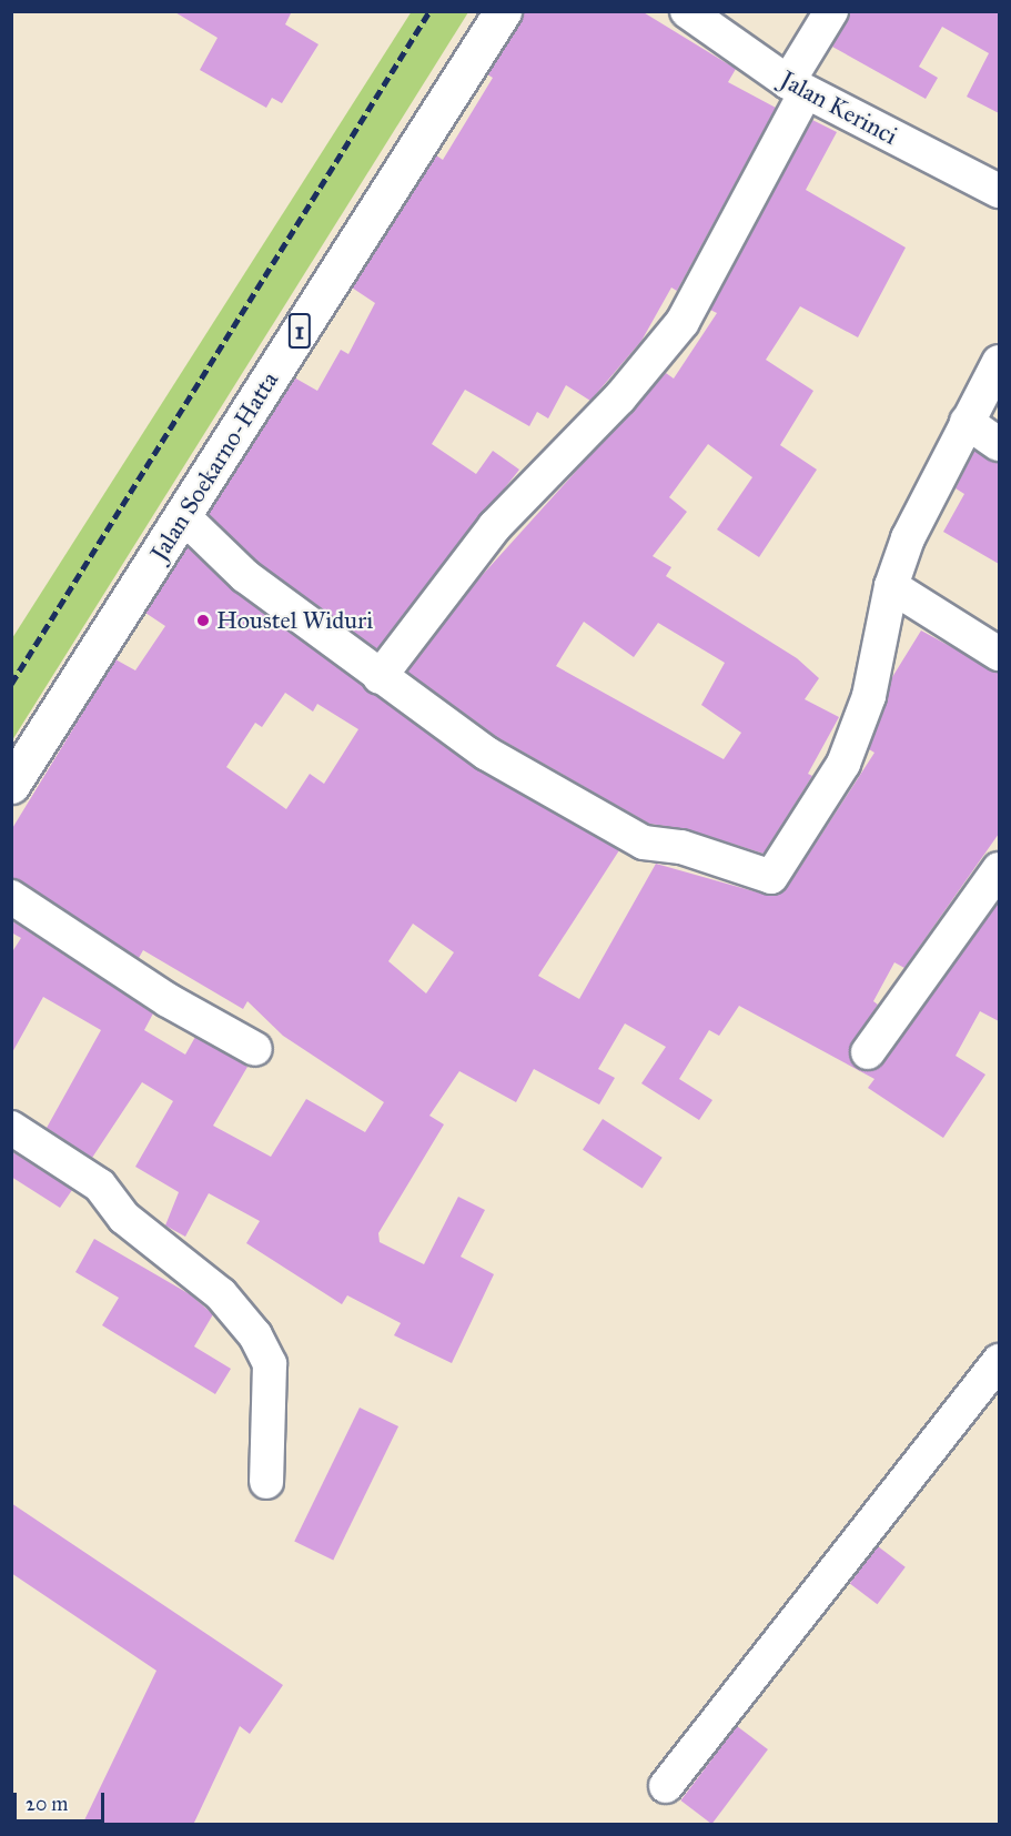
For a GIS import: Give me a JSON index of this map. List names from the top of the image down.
{
  "streets": {
    "highway": ["1", "Jalan Soekarno-Hatta"],
    "street": ["Jalan Kerinci"]
  },
  "places": ["Houstel Widuri"],
  "scale_bar": "20 m"
}
